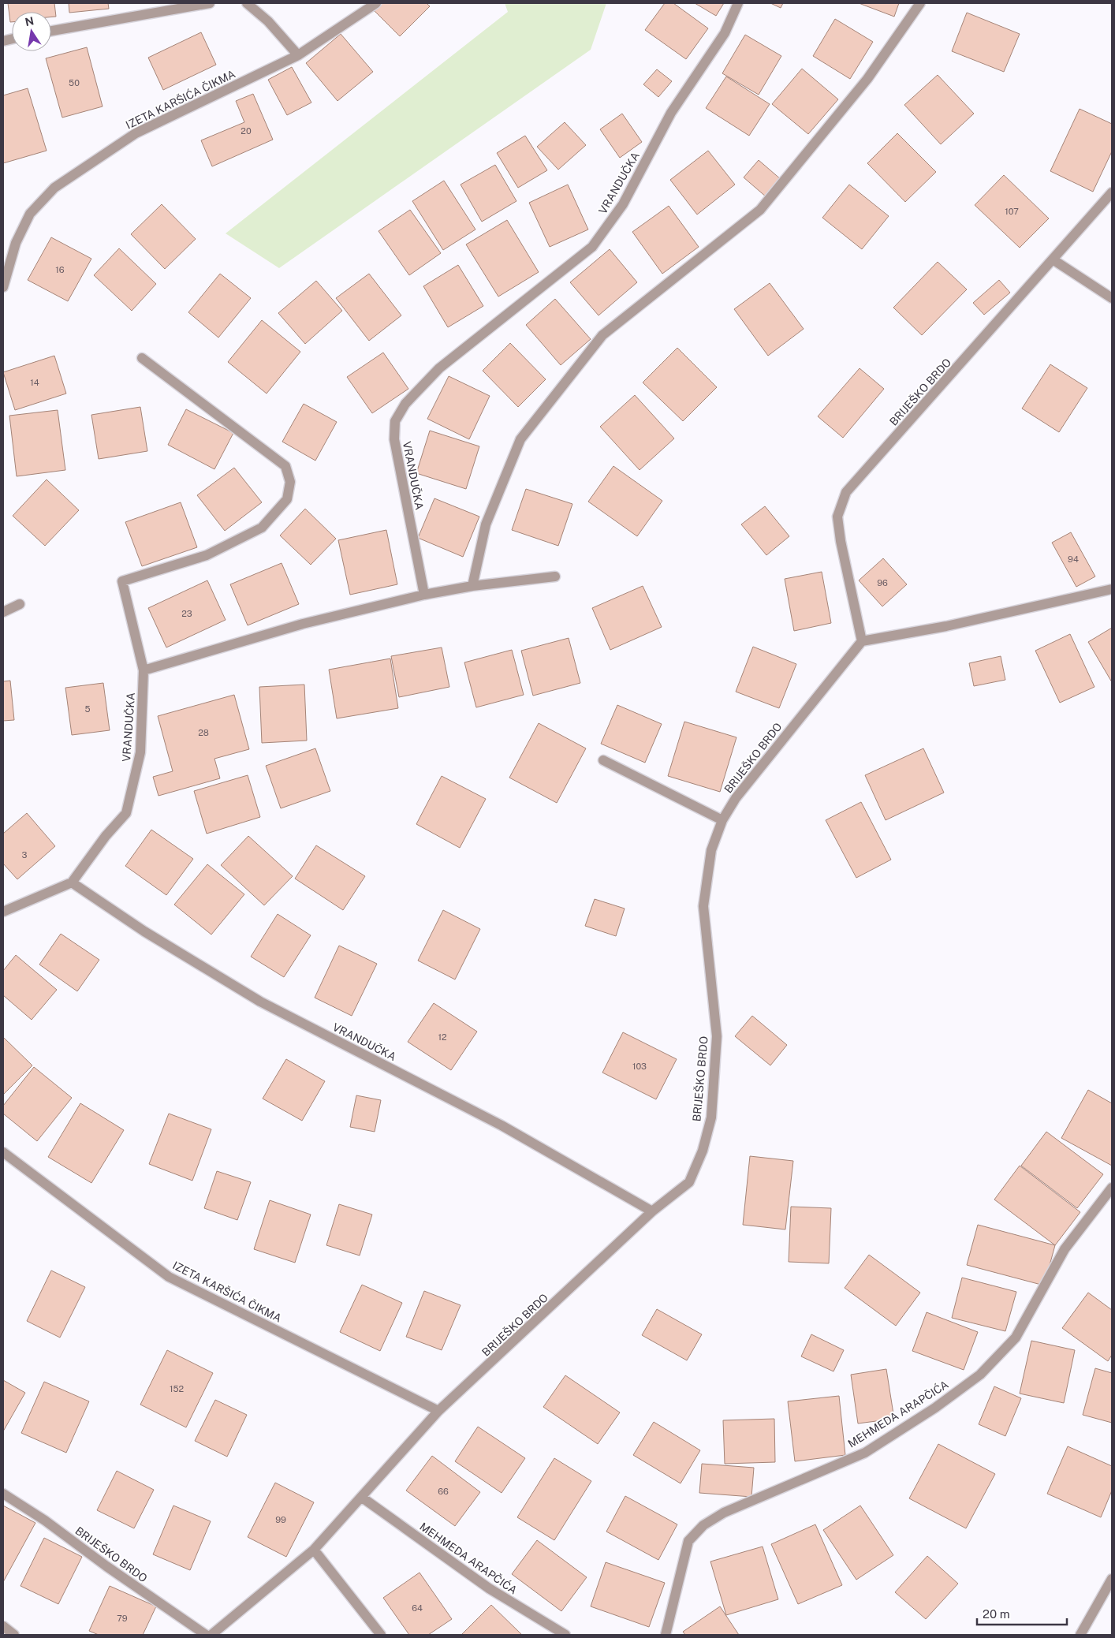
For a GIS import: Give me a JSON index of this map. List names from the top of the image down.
{
  "streets": {
    "street": [
      "IZETA KARŠIĆA ČIKMA",
      "VRANDUČKA",
      "BRIJEŠKO BRDO",
      "MEHMEDA ARAPČIĆA"
    ]
  },
  "crossings": [
    ["IZETA KARŠIĆA ČIKMA", "BRIJEŠKO BRDO"],
    ["VRANDUČKA", "BRIJEŠKO BRDO"],
    ["BRIJEŠKO BRDO", "MEHMEDA ARAPČIĆA"]
  ],
  "house_numbers": [
    "50",
    "20",
    "107",
    "16",
    "14",
    "94",
    "96",
    "23",
    "5",
    "28",
    "3",
    "12",
    "103",
    "152",
    "66",
    "99",
    "64",
    "79"
  ],
  "scale_bar": "20 m",
  "north": "top"
}
